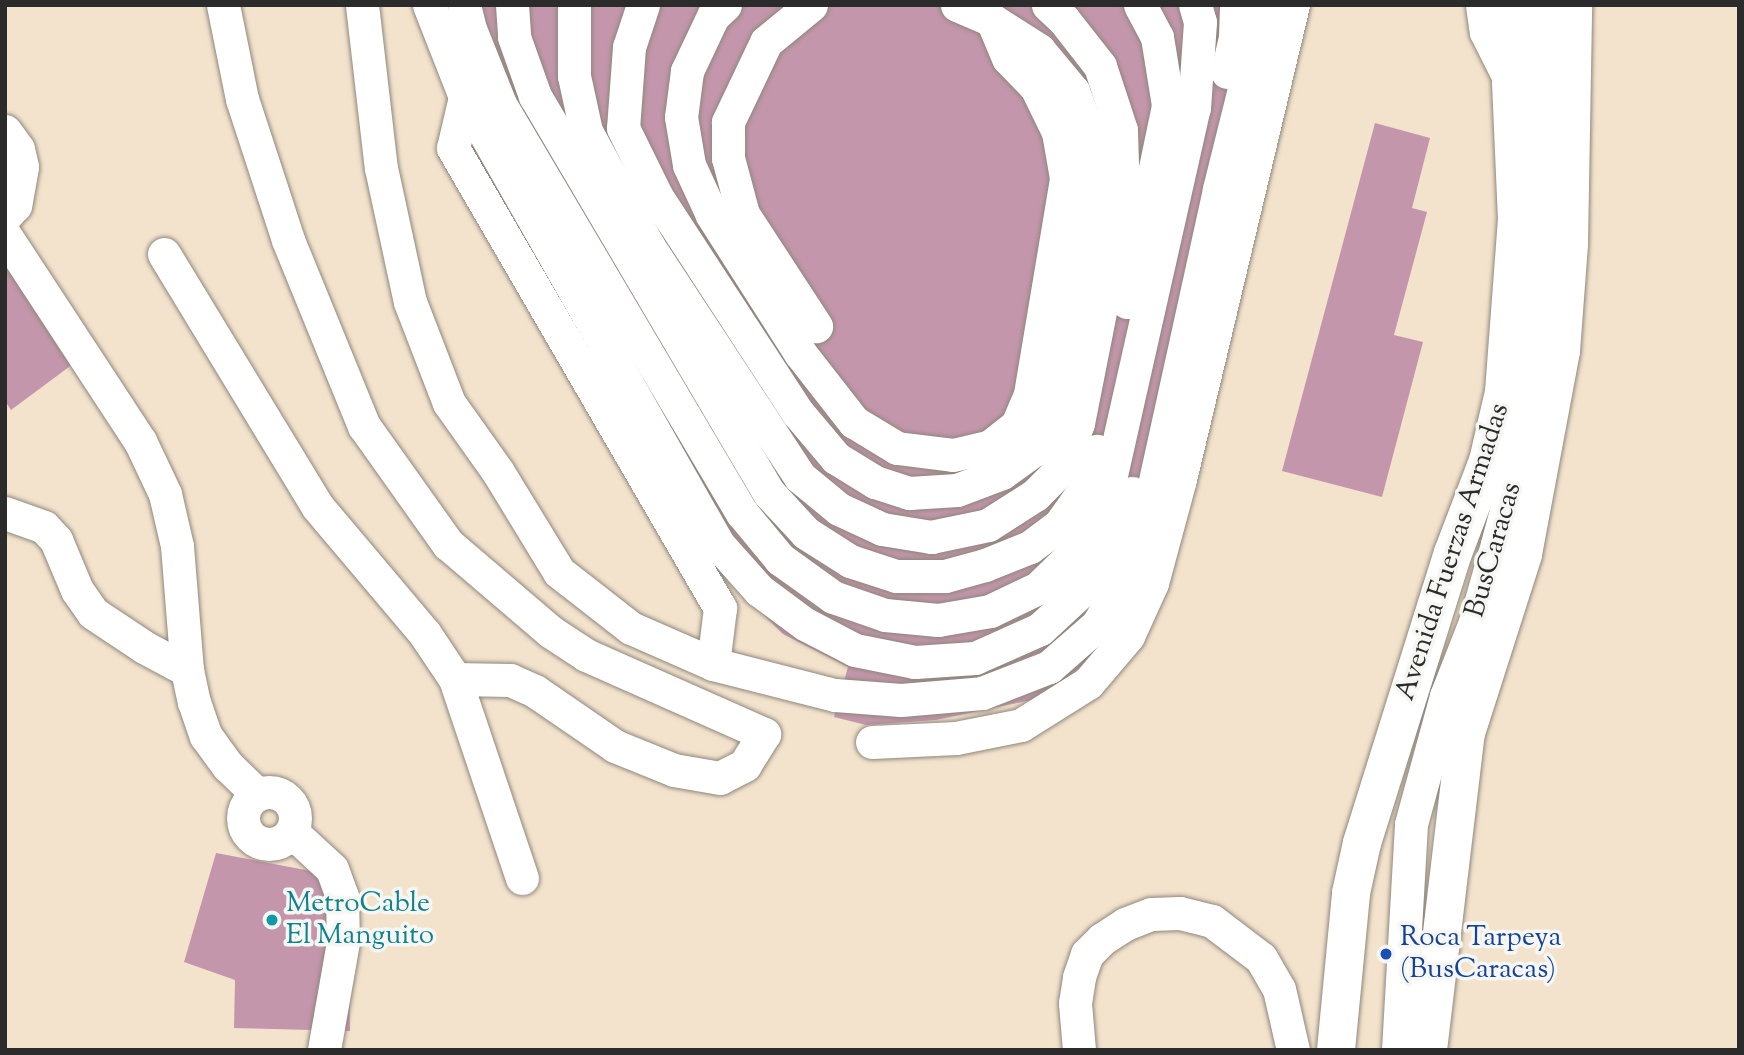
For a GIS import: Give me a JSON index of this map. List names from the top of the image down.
{
  "streets": {
    "main road": ["Avenida Fuerzas Armadas"],
    "street": ["BusCaracas"]
  },
  "crossings": [
    ["BusCaracas", "Avenida Fuerzas Armadas"]
  ],
  "places": ["MetroCable El Manguito", "Roca Tarpeya (BusCaracas)"]
}
